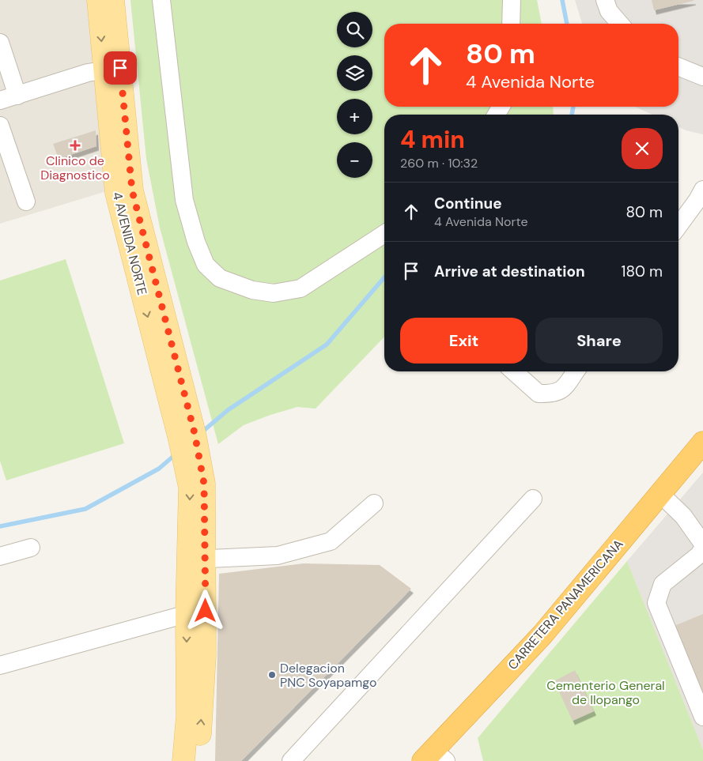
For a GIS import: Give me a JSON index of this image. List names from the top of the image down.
{
  "streets": {
    "highway": ["CARRETERA PANAMERICANA"],
    "main road": ["4 AVENIDA NORTE"]
  },
  "parks": ["Cementerio General de Ilopango"],
  "places": {
    "health": ["Clinico de Diagnostico"],
    "other": ["Delegacion PNC Soyapamgo"]
  },
  "page": {
    "map_buttons": ["+", "−"],
    "turn": ["80 m", "4 Avenida Norte"],
    "heading": ["4 min", "260 m · 10:32"],
    "list": [
      {
        "name": "Continue",
        "note": "4 Avenida Norte",
        "value": "80 m"
      },
      {
        "name": "Arrive at destination",
        "value": "180 m"
      }
    ],
    "buttons": ["Exit", "Share"]
  }
}
